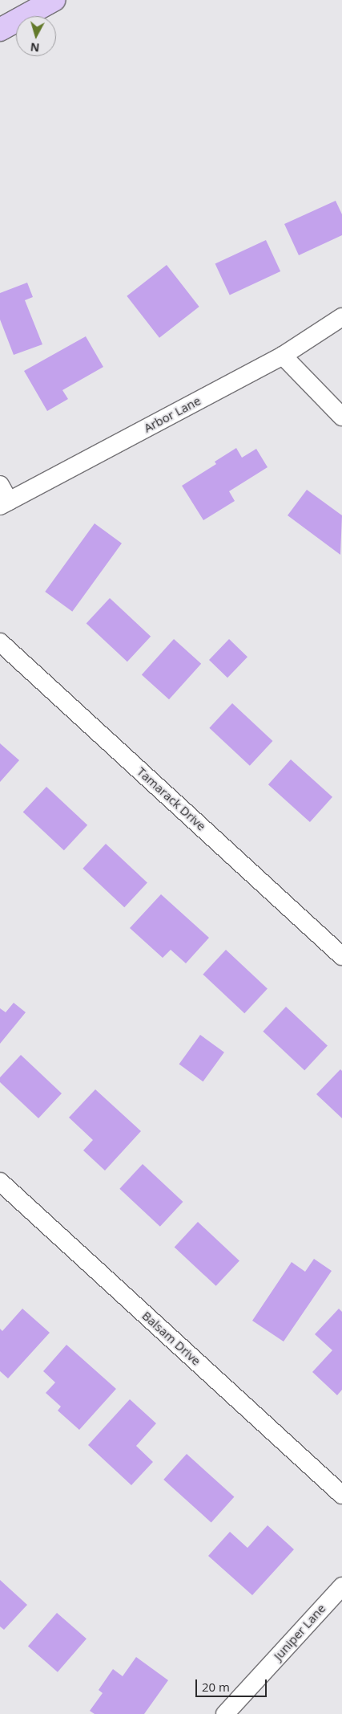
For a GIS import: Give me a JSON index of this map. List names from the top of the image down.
{
  "streets": {
    "street": [
      "Arbor Lane",
      "Tamarack Drive",
      "Balsam Drive",
      "Juniper Lane"
    ]
  },
  "scale_bar": "20 m",
  "north": "bottom"
}
